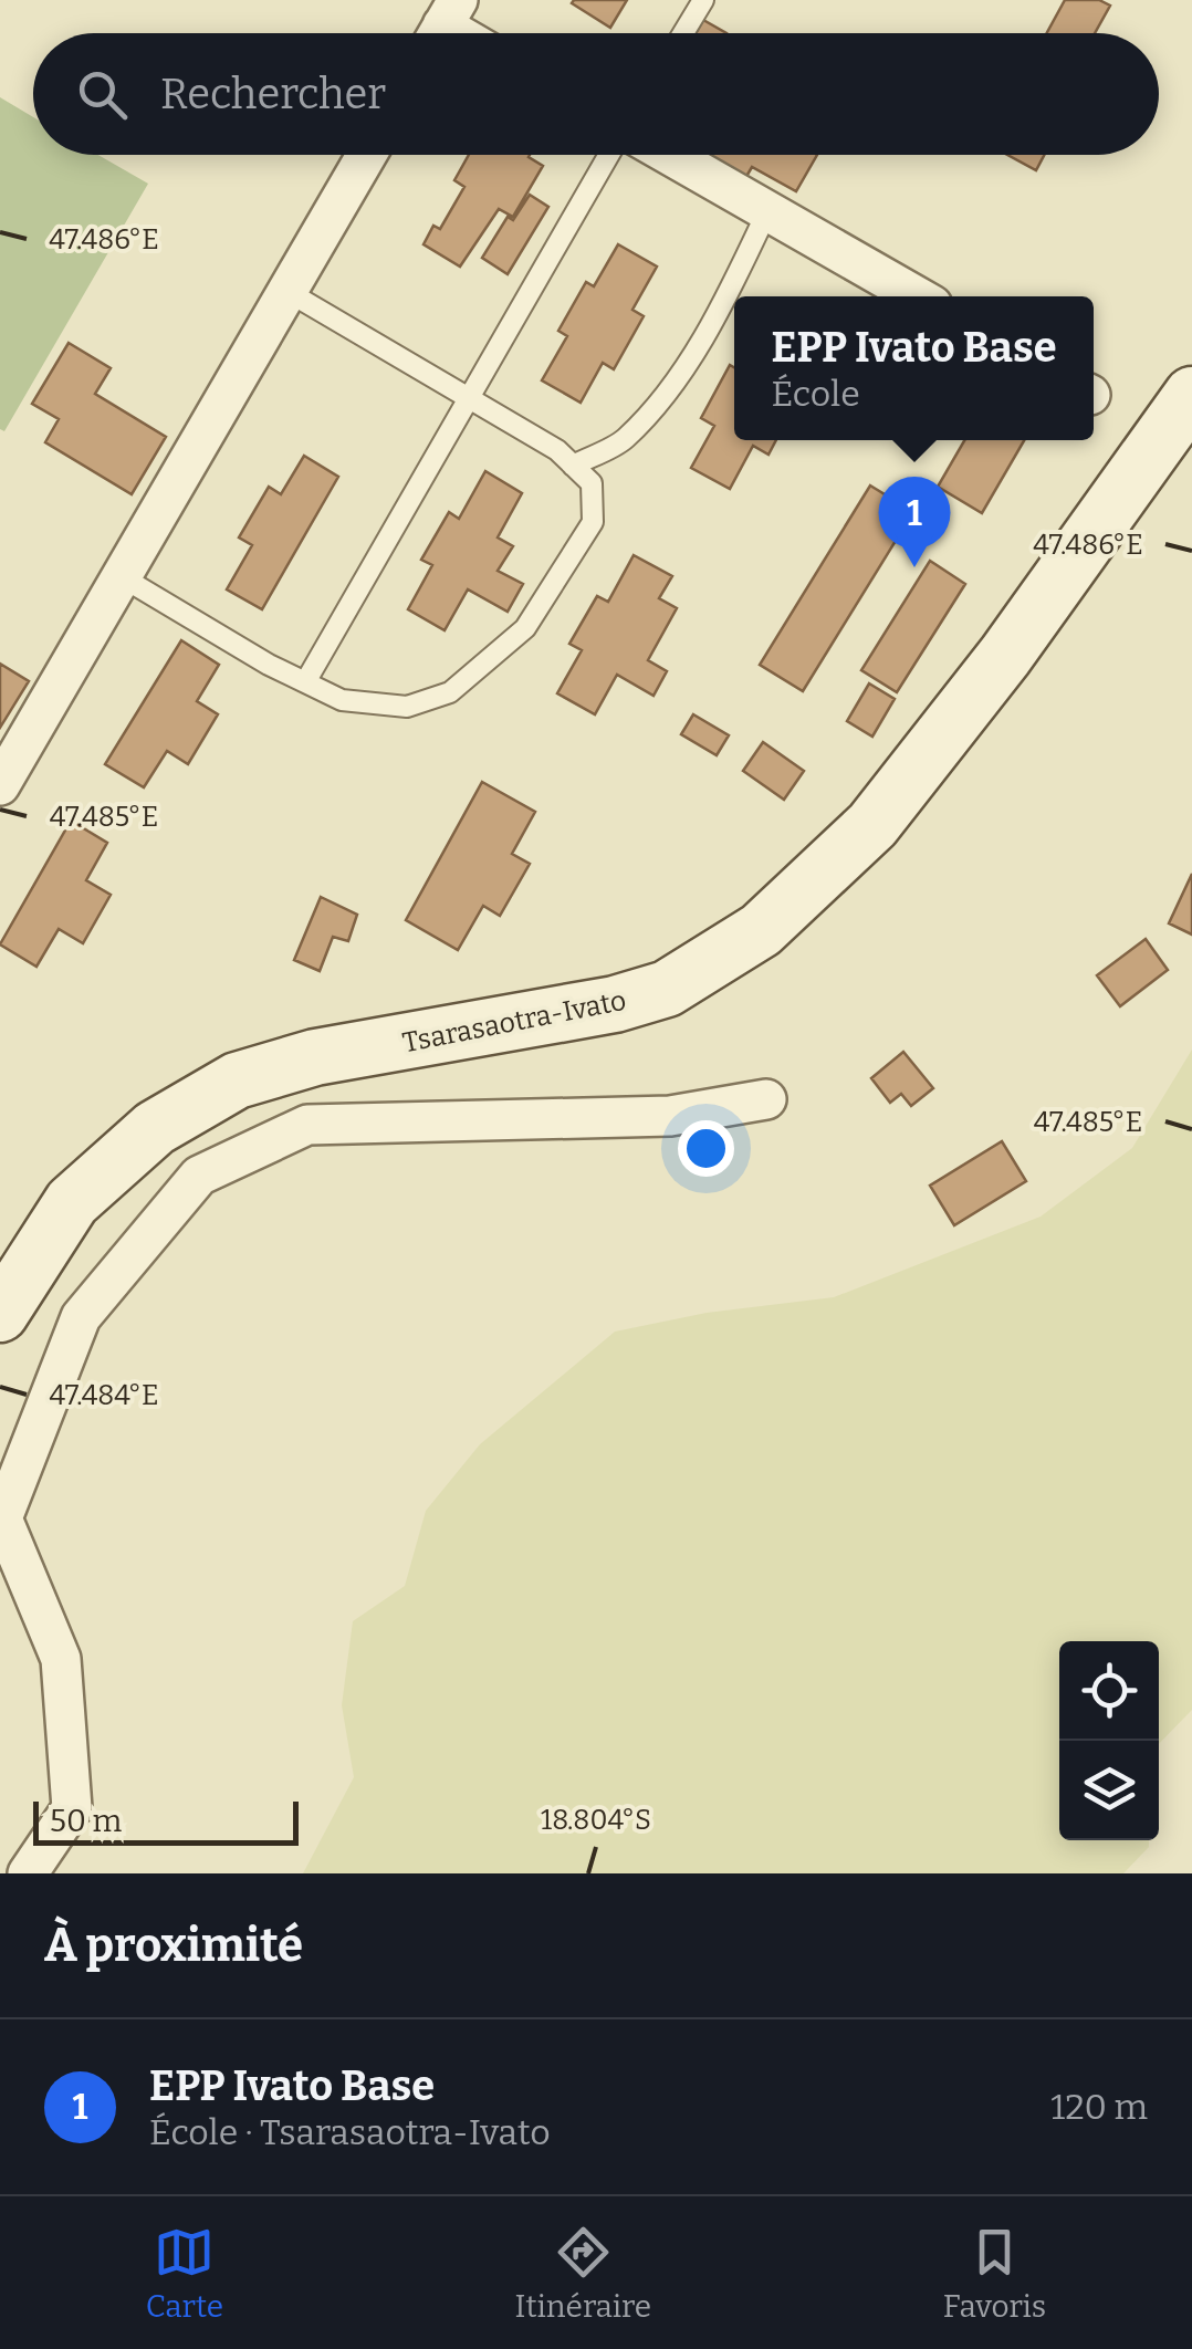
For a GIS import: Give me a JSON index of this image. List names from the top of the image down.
{
  "streets": {
    "main road": ["Tsarasaotra-Ivato"]
  },
  "scale_bar": "50 m",
  "page": {
    "search": "Rechercher",
    "popup": ["EPP Ivato Base", "École"],
    "pins": "1",
    "scale": "50 m",
    "heading": "À proximité",
    "list": [
      {
        "mark": "1",
        "name": "EPP Ivato Base",
        "note": "École · Tsarasaotra-Ivato",
        "value": "120 m"
      }
    ],
    "nav": ["Carte", "Itinéraire", "Favoris"]
  },
  "coordinates": [
    "47.486°E",
    "47.485°E",
    "47.484°E",
    "18.804°S"
  ]
}
